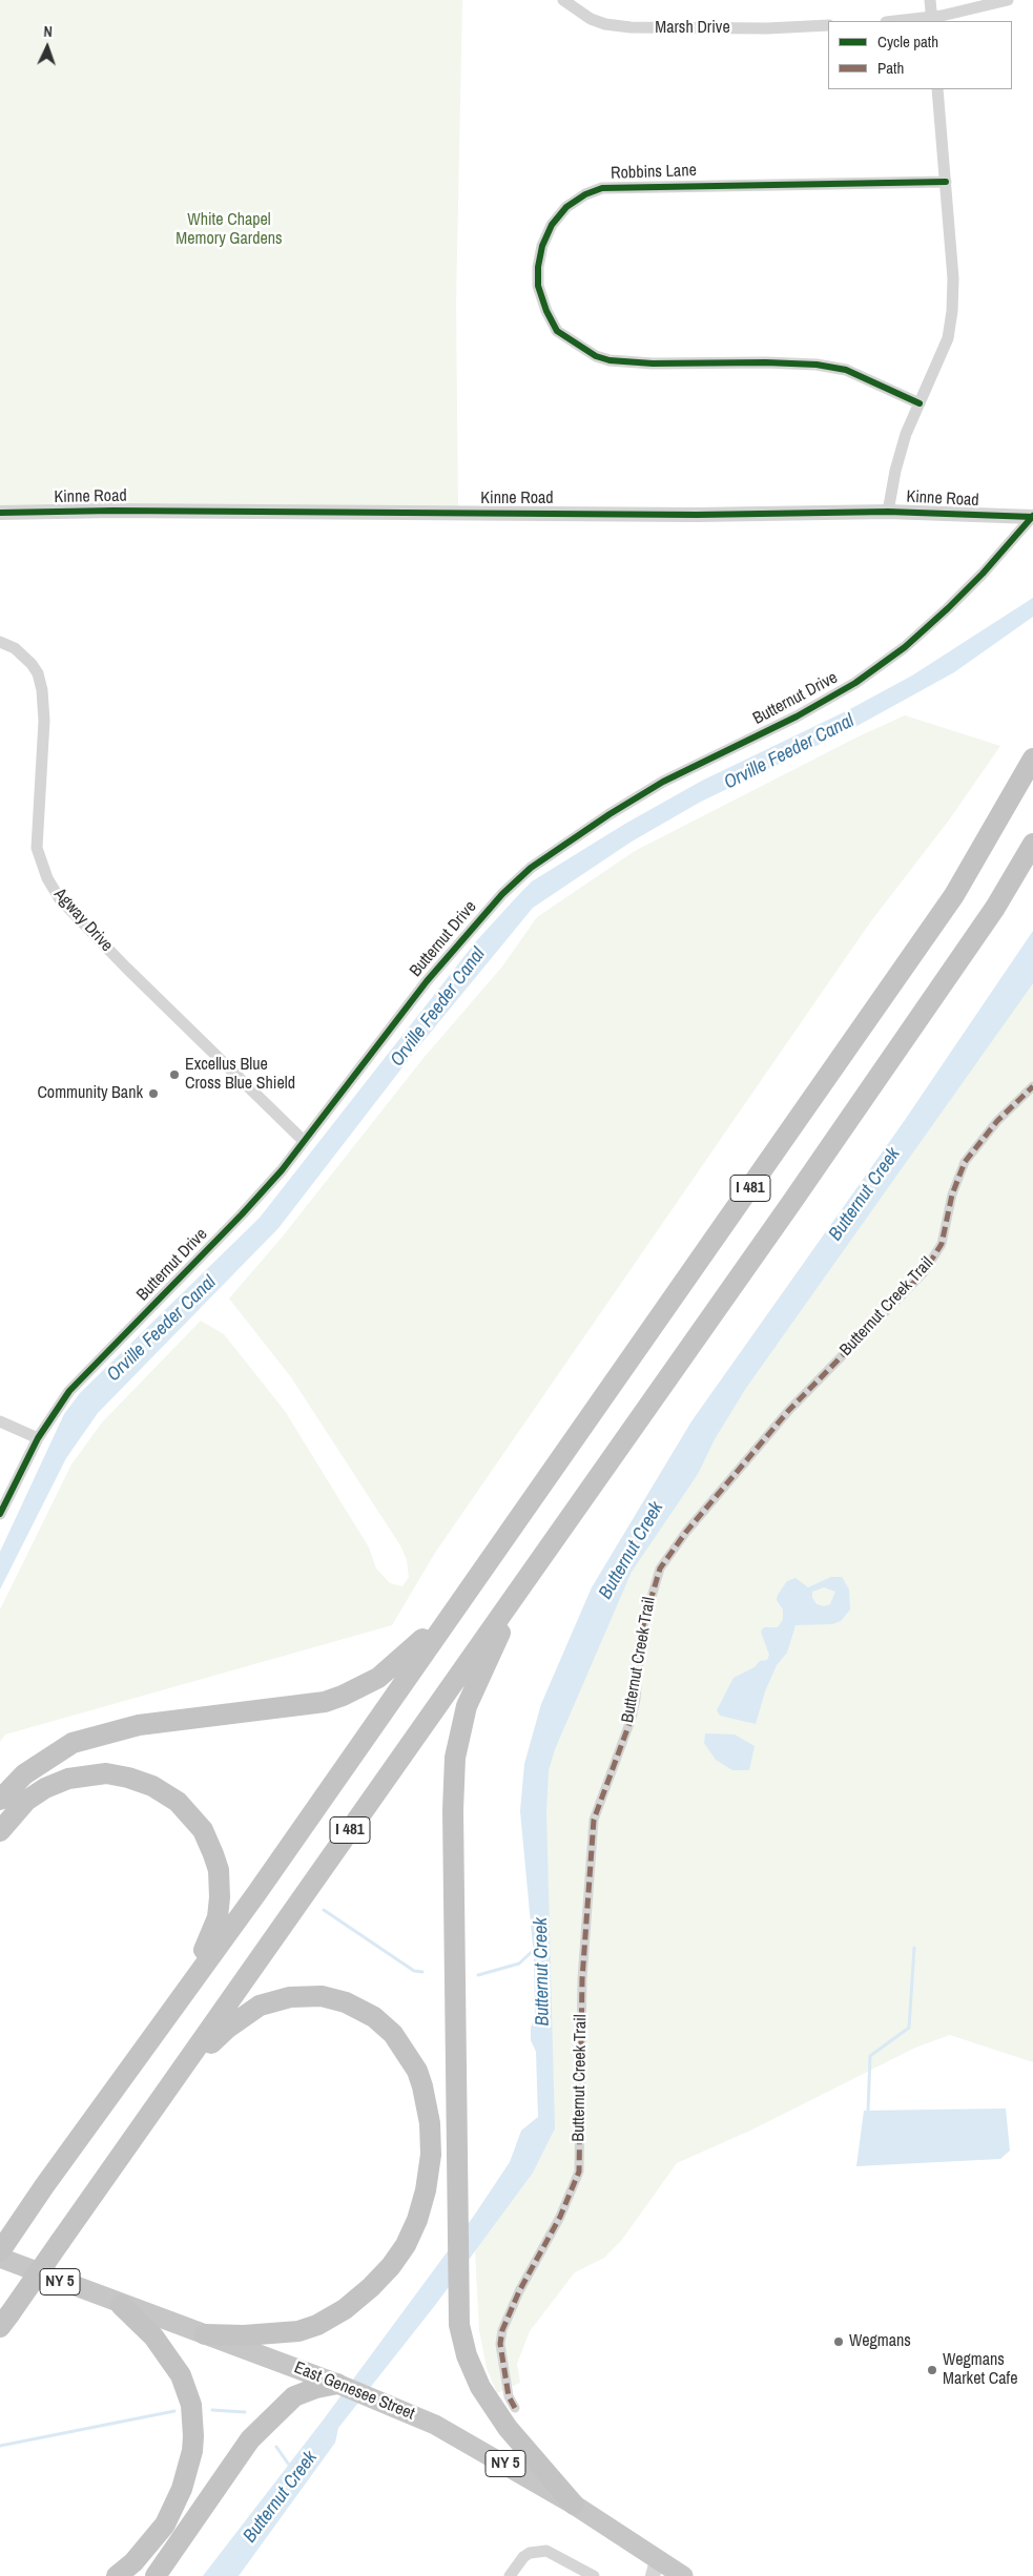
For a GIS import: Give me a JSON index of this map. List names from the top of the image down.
{
  "streets": {
    "highway": ["I 481", "NY 5", "East Genesee Street"],
    "street": [
      "Marsh Drive",
      "Robbins Lane",
      "Kinne Road",
      "Butternut Drive",
      "Agway Drive",
      "Butternut Creek Trail"
    ]
  },
  "crossings": [
    ["Kinne Road", "Butternut Drive"],
    ["Butternut Drive", "Agway Drive"]
  ],
  "water": ["Orville Feeder Canal", "Butternut Creek"],
  "parks": ["White Chapel Memory Gardens"],
  "places": [
    "Excellus Blue Cross Blue Shield",
    "Community Bank",
    "Wegmans",
    "Wegmans Market Cafe"
  ],
  "legend": ["Cycle path", "Path"],
  "north": "top"
}
